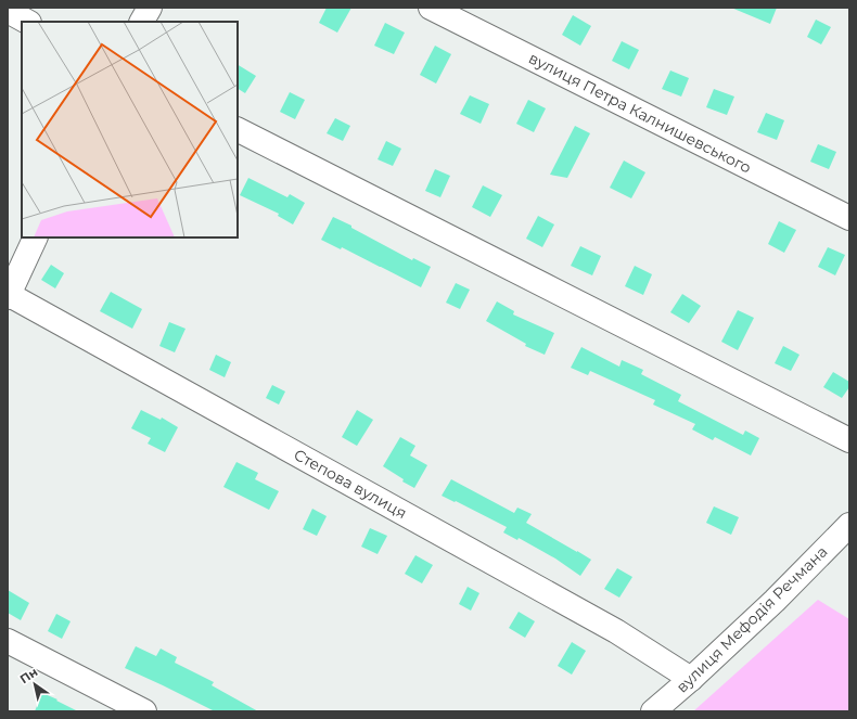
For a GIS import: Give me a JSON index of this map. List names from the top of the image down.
{
  "streets": {
    "street": ["вулиця Петра Калнишевського", "Степова вулиця", "вулиця Мефодія Речмана"]
  },
  "crossings": [
    ["Степова вулиця", "вулиця Мефодія Речмана"]
  ],
  "north": "top left"
}
